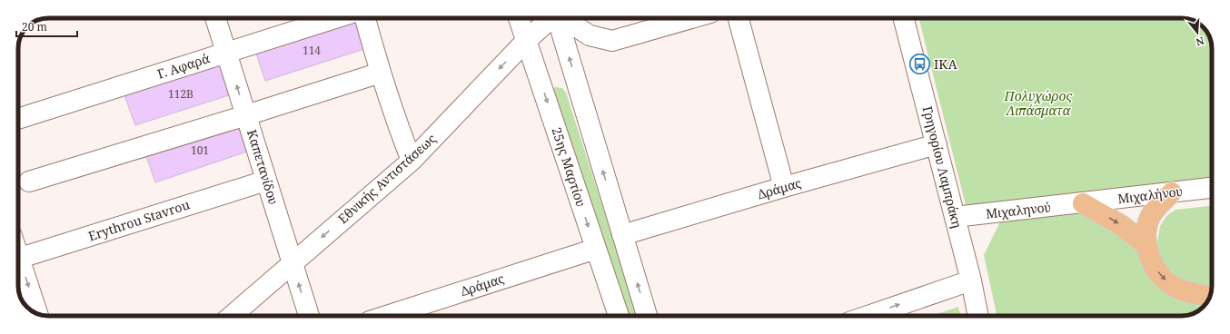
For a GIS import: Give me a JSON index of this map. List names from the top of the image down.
{
  "streets": {
    "street": [
      "Γ. Αφαρά",
      "Καπετανίδου",
      "25ης Μαρτίου",
      "Γρηγορίου Λαμπράκη",
      "Εθνικής Αντιστάσεως",
      "Δράμας",
      "Μιχαλήνου",
      "Μιχαληνού",
      "Erythrou Stavrou"
    ]
  },
  "crossings": [
    ["Γ. Αφαρά", "Καπετανίδου"],
    ["Καπετανίδου", "Εθνικής Αντιστάσεως"],
    ["Καπετανίδου", "Erythrou Stavrou"],
    ["25ης Μαρτίου", "Εθνικής Αντιστάσεως"],
    ["25ης Μαρτίου", "Δράμας"],
    ["Γρηγορίου Λαμπράκη", "Δράμας"],
    ["Γρηγορίου Λαμπράκη", "Μιχαληνού"],
    ["Μιχαλήνου", "Μιχαληνού"]
  ],
  "one_way": ["Εθνικής Αντιστάσεως"],
  "parks": ["Πολυχώρος Λιπάσματα"],
  "places": {
    "bus stop": ["ΙΚΑ"]
  },
  "house_numbers": ["114", "112Β", "101"],
  "scale_bar": "20 m",
  "north": "bottom"
}
